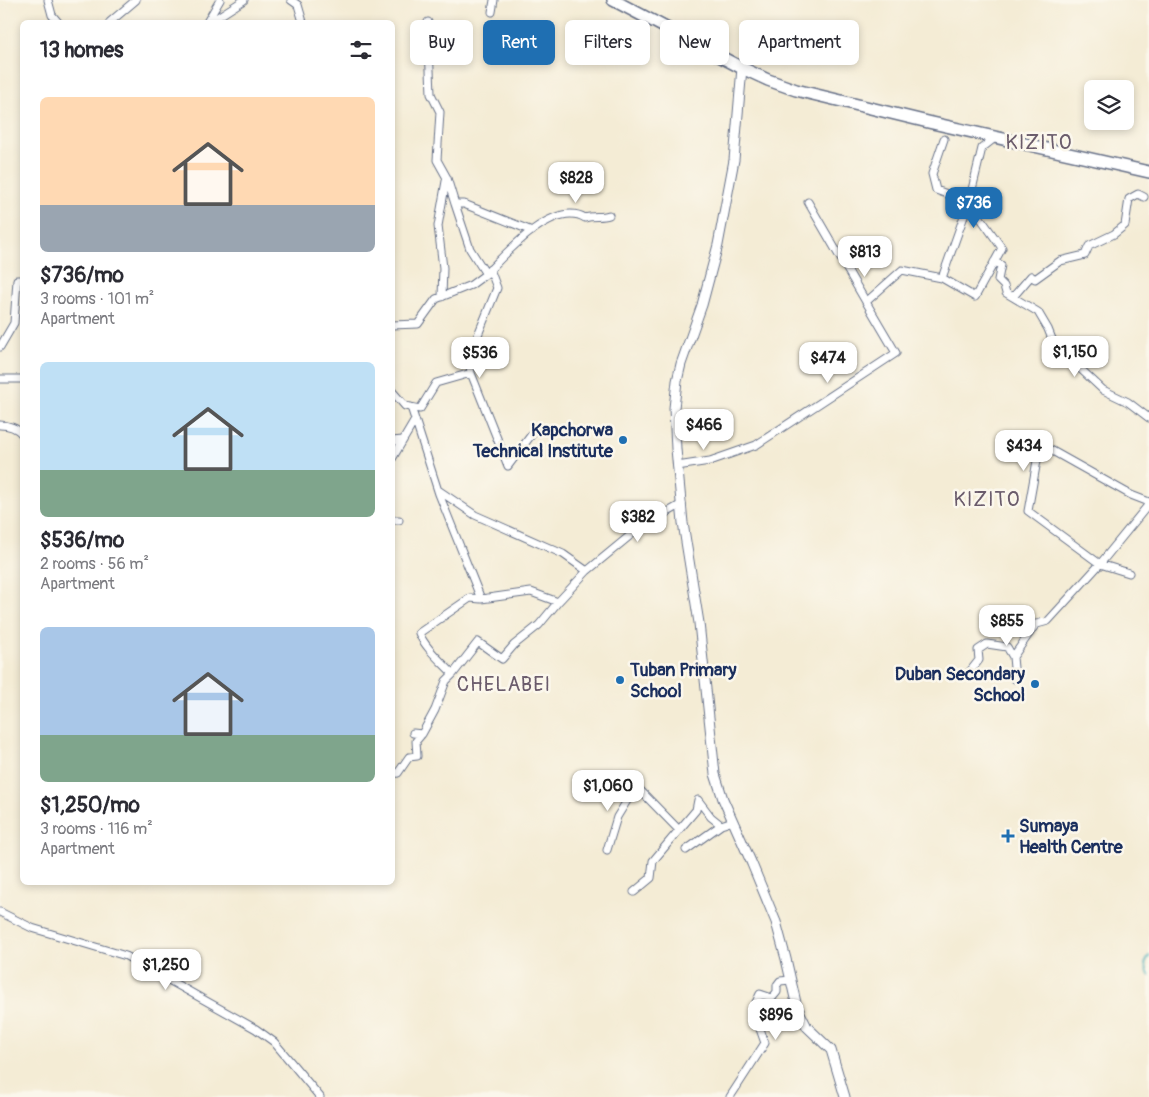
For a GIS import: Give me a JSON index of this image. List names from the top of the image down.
{
  "districts": ["KIZITO", "KIZITO", "CHELABEI"],
  "places": {
    "other": ["Kapchorwa Technical Institute", "Tuban Primary School", "Duban Secondary School"],
    "health": ["Sumaya Health Centre"]
  },
  "page": {
    "chip": [
      "Buy",
      "Rent",
      "Filters",
      "New",
      "Apartment"
    ],
    "heading": "13 homes",
    "list": [
      {
        "name": "$736/mo",
        "note": "3 rooms · 101 m² · Apartment"
      },
      {
        "name": "$536/mo",
        "note": "2 rooms · 56 m² · Apartment"
      },
      {
        "name": "$1,250/mo",
        "note": "3 rooms · 116 m² · Apartment"
      }
    ],
    "price": [
      "$828",
      "$736",
      "$813",
      "$1,150",
      "$536",
      "$474",
      "$466",
      "$434",
      "$382",
      "$855",
      "$1,060",
      "$1,250",
      "$896"
    ]
  }
}
